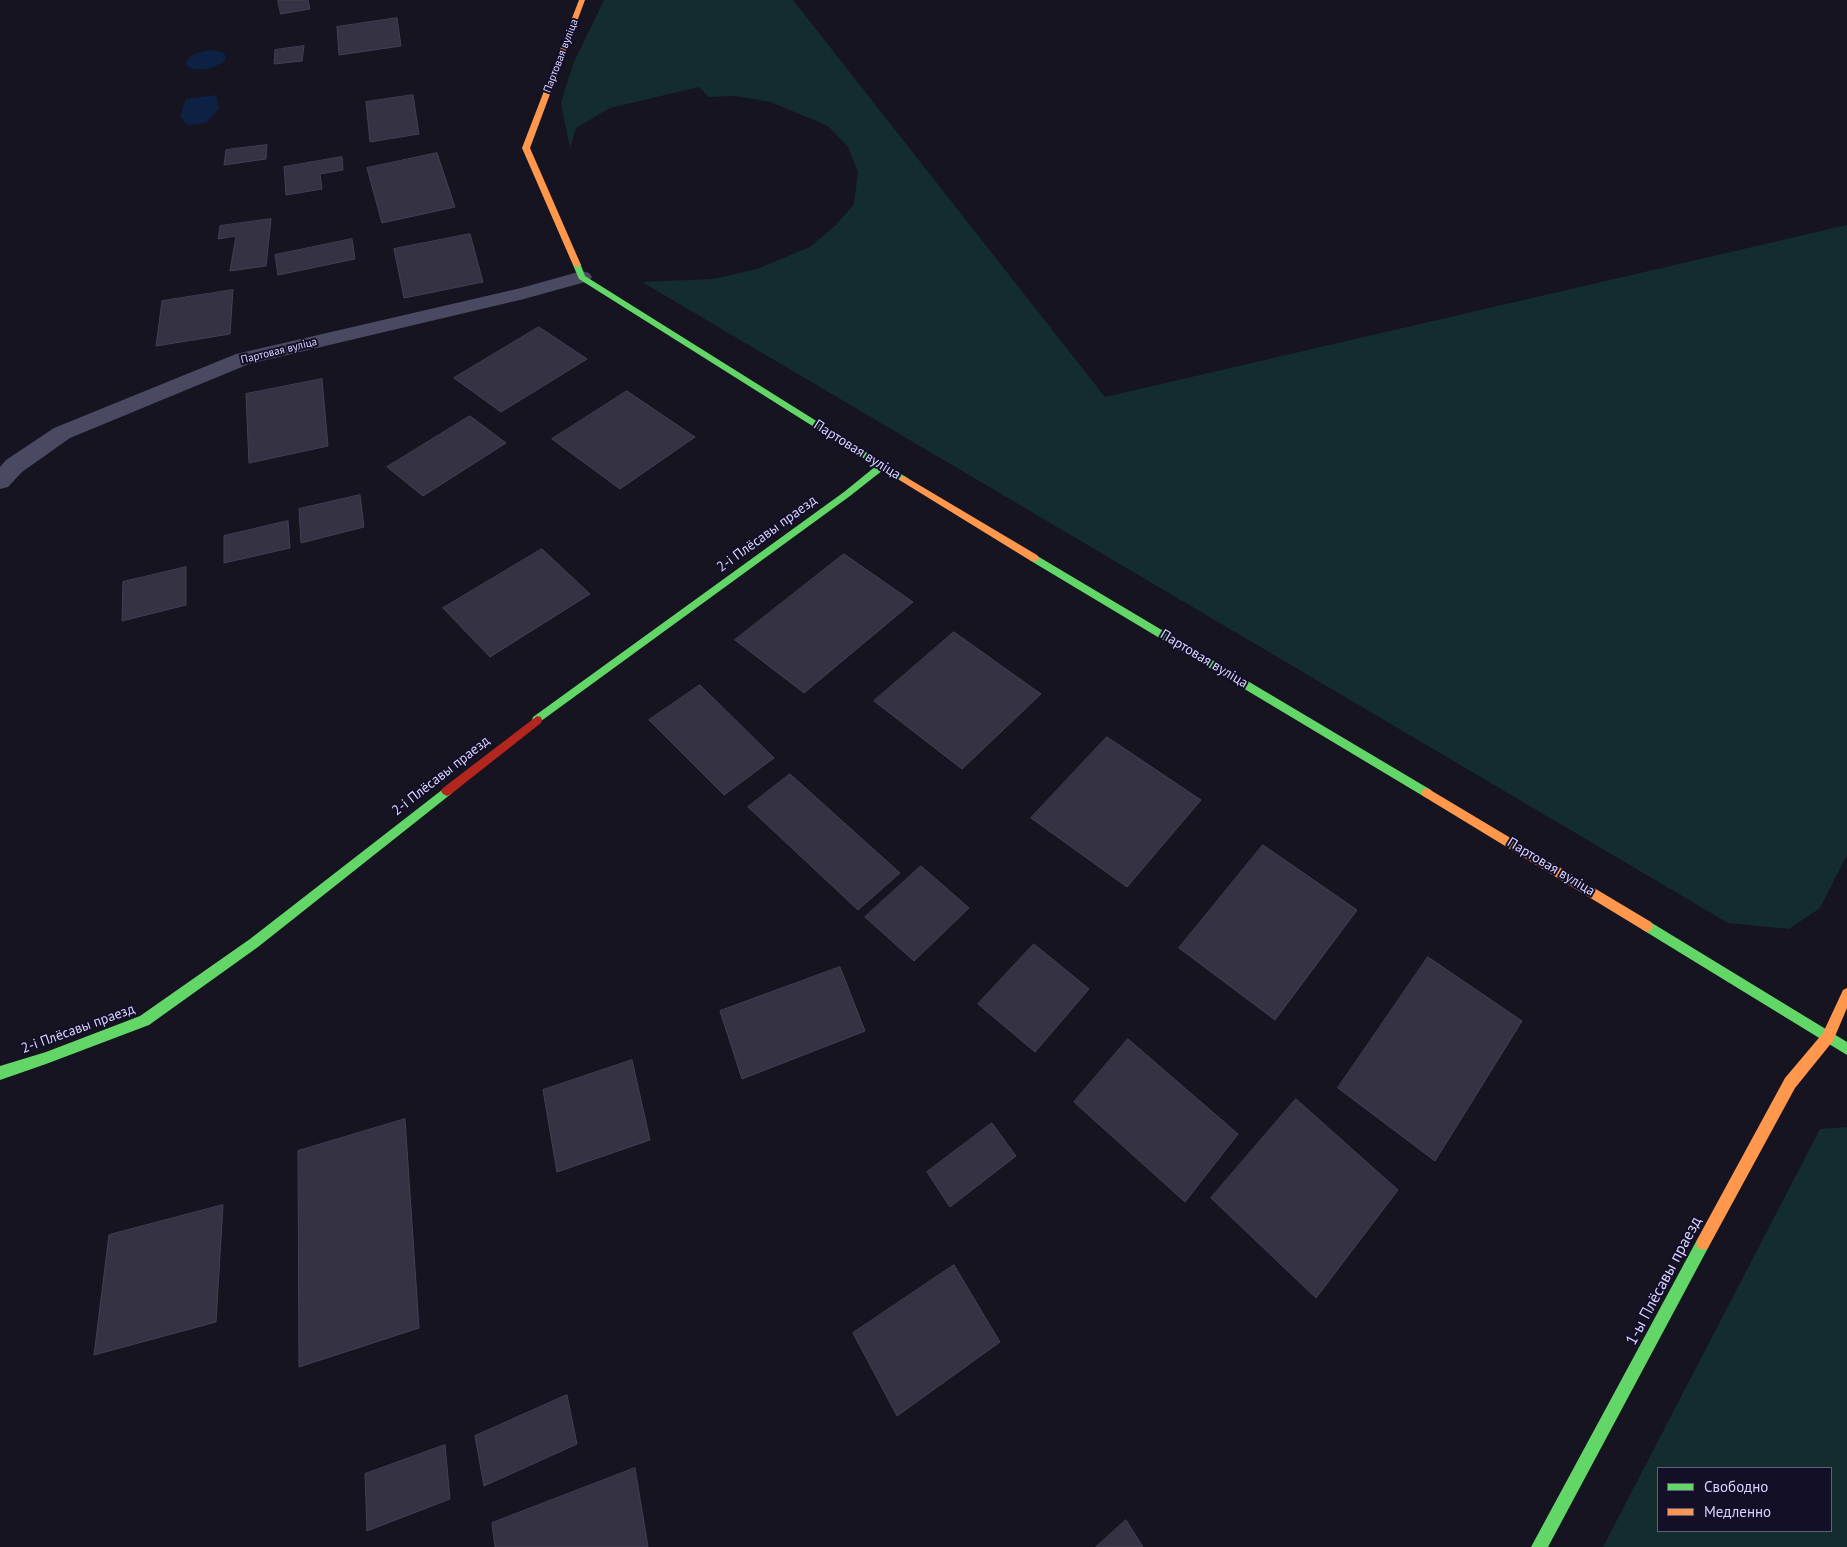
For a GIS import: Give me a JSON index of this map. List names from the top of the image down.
{
  "streets": {
    "street": ["Партовая вуліца", "2-і Плёсавы праезд", "1-ы Плёсавы праезд"]
  },
  "crossings": [
    ["Партовая вуліца", "2-і Плёсавы праезд"],
    ["Партовая вуліца", "1-ы Плёсавы праезд"]
  ],
  "legend": ["Свободно", "Медленно"]
}
